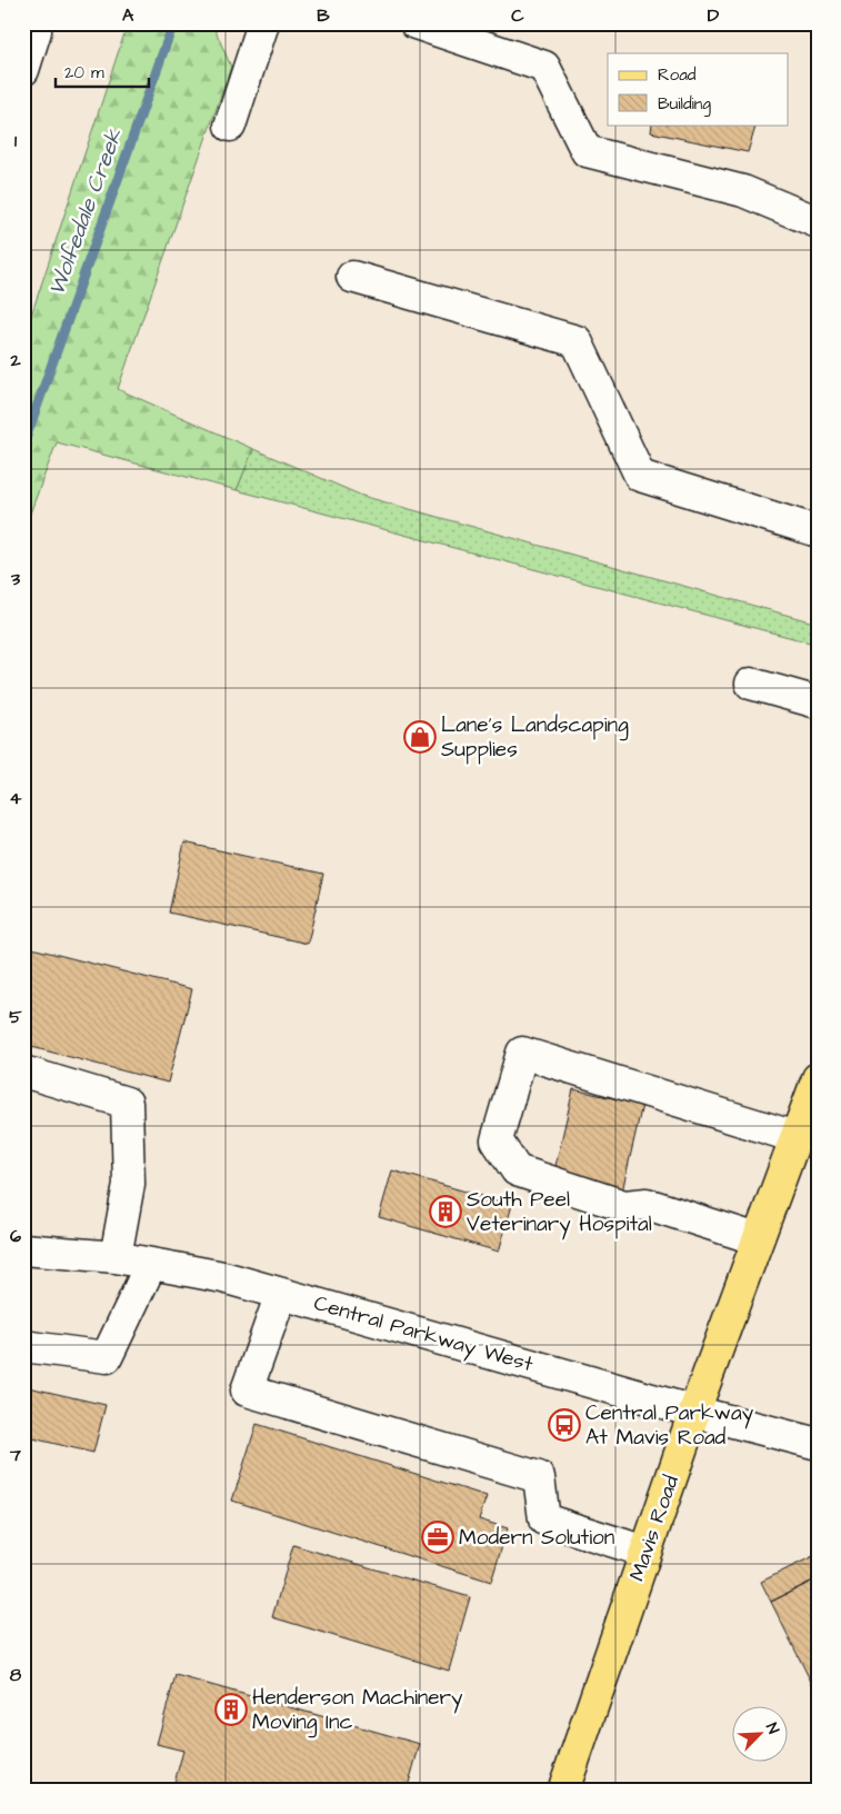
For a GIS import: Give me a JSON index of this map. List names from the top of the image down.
{
  "streets": {
    "main road": ["Mavis Road"],
    "street": ["Central Parkway West"]
  },
  "crossings": [
    ["Central Parkway West", "Mavis Road"]
  ],
  "water": ["Wolfedale Creek"],
  "places": {
    "shop": ["Lane's Landscaping Supplies"],
    "building": ["South Peel Veterinary Hospital", "Henderson Machinery Moving Inc"],
    "bus stop": ["Central Parkway At Mavis Road"],
    "office": ["Modern Solution"]
  },
  "legend": ["Road", "Building"],
  "scale_bar": "20 m",
  "north": "top right",
  "grid": {
    "columns": [
      "A",
      "B",
      "C",
      "D"
    ],
    "rows": [
      "1",
      "2",
      "3",
      "4",
      "5",
      "6",
      "7",
      "8"
    ]
  }
}
